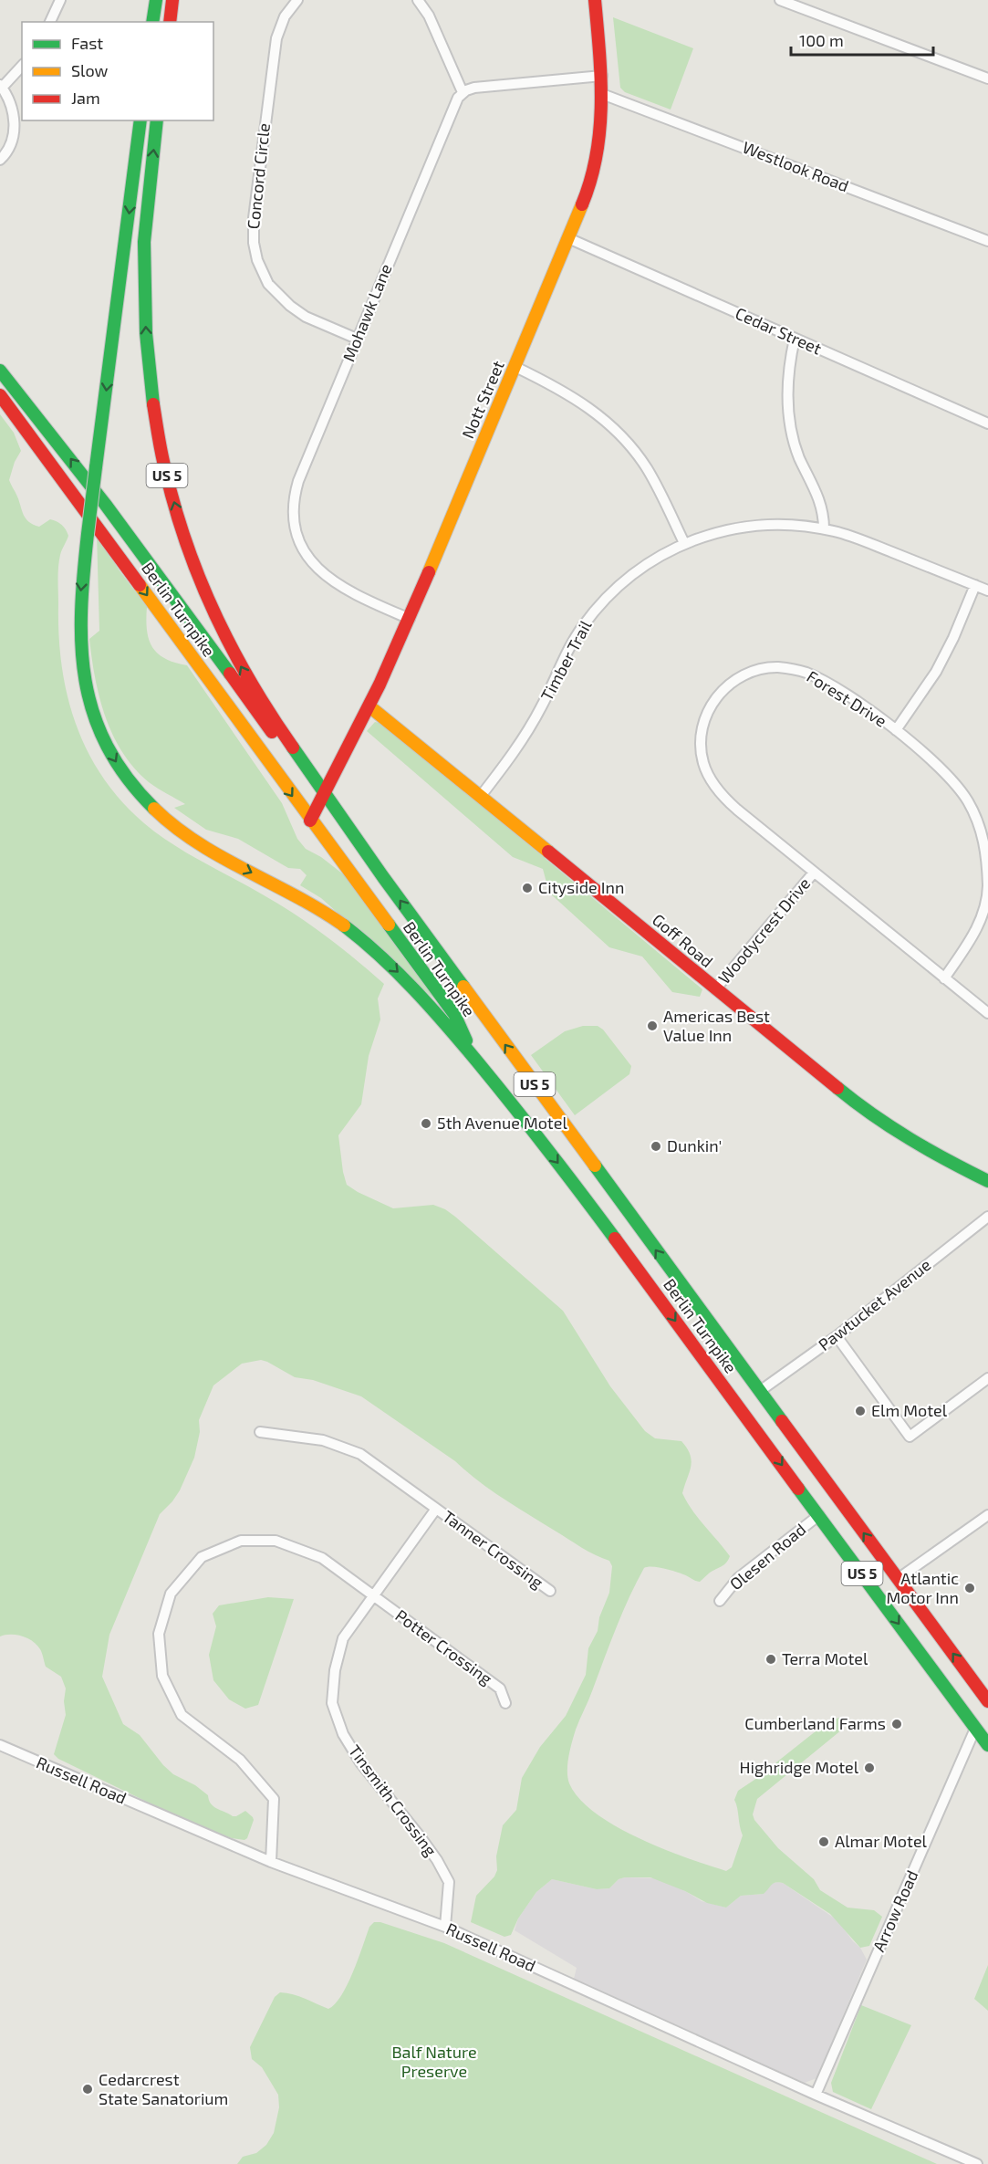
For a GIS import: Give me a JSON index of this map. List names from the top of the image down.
{
  "streets": {
    "main road": [
      "Nott Street",
      "US 5",
      "Berlin Turnpike",
      "Goff Road"
    ],
    "street": [
      "Westlook Road",
      "Concord Circle",
      "Mohawk Lane",
      "Cedar Street",
      "Timber Trail",
      "Forest Drive",
      "Woodycrest Drive",
      "Pawtucket Avenue",
      "Tanner Crossing",
      "Olesen Road",
      "Potter Crossing",
      "Russell Road",
      "Tinsmith Crossing",
      "Arrow Road"
    ]
  },
  "crossings": [
    ["Westlook Road", "Nott Street"],
    ["Concord Circle", "Mohawk Lane"],
    ["Mohawk Lane", "Nott Street"],
    ["Cedar Street", "Nott Street"],
    ["Nott Street", "US 5"],
    ["Nott Street", "Berlin Turnpike"],
    ["Nott Street", "Goff Road"],
    ["US 5", "Berlin Turnpike"],
    ["Berlin Turnpike", "Pawtucket Avenue"],
    ["Berlin Turnpike", "Olesen Road"],
    ["Berlin Turnpike", "Arrow Road"],
    ["Timber Trail", "Goff Road"],
    ["Forest Drive", "Woodycrest Drive"],
    ["Woodycrest Drive", "Goff Road"],
    ["Tanner Crossing", "Tinsmith Crossing"],
    ["Potter Crossing", "Russell Road"],
    ["Potter Crossing", "Tinsmith Crossing"],
    ["Russell Road", "Tinsmith Crossing"],
    ["Russell Road", "Arrow Road"]
  ],
  "parks": ["Balf Nature Preserve"],
  "places": [
    "Cityside Inn",
    "Americas Best Value Inn",
    "5th Avenue Motel",
    "Dunkin'",
    "Elm Motel",
    "Atlantic Motor Inn",
    "Terra Motel",
    "Cumberland Farms",
    "Highridge Motel",
    "Almar Motel",
    "Cedarcrest State Sanatorium"
  ],
  "legend": ["Fast", "Slow", "Jam"],
  "scale_bar": "100 m"
}
